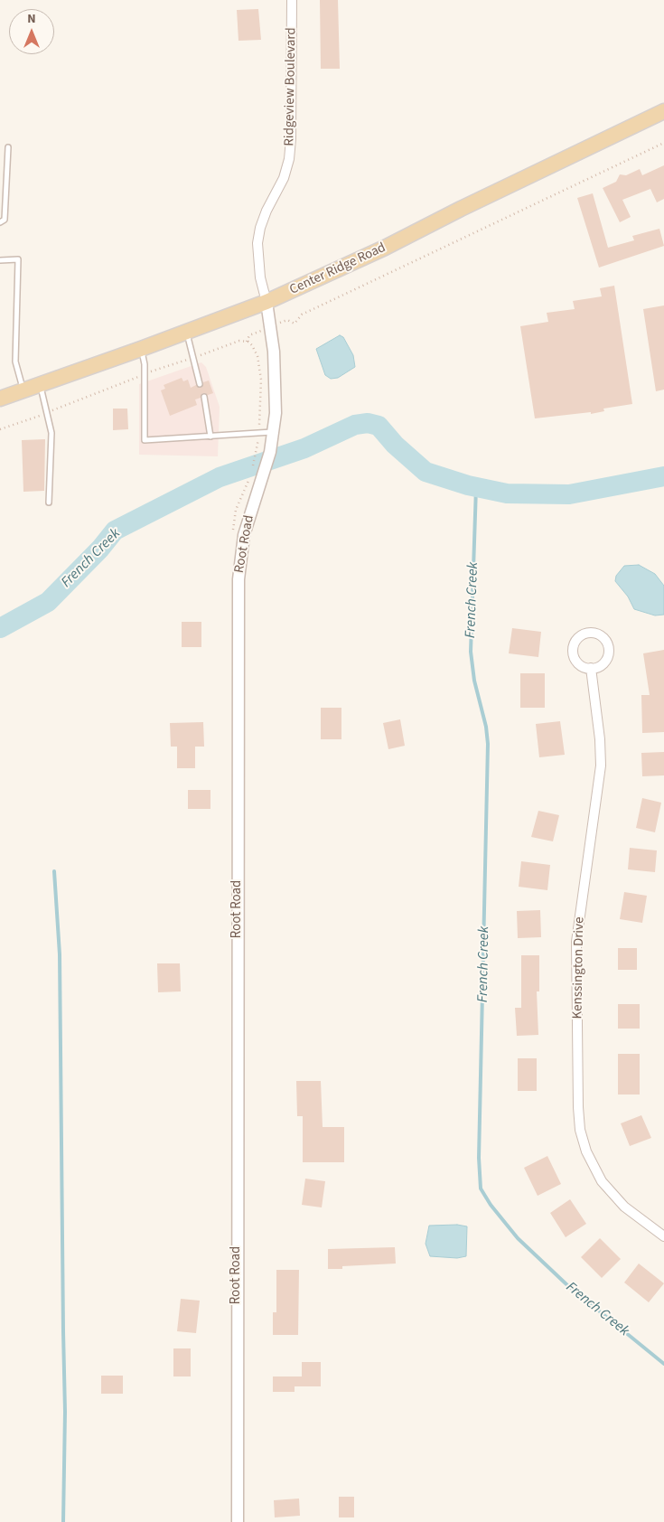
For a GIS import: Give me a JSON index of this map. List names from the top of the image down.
{
  "streets": {
    "main road": ["Center Ridge Road"],
    "street": ["Ridgeview Boulevard", "Root Road", "Kenssington Drive"]
  },
  "crossings": [
    ["Ridgeview Boulevard", "Center Ridge Road"],
    ["Ridgeview Boulevard", "Root Road"],
    ["Center Ridge Road", "Root Road"]
  ],
  "water": ["French Creek"],
  "north": "top"
}
